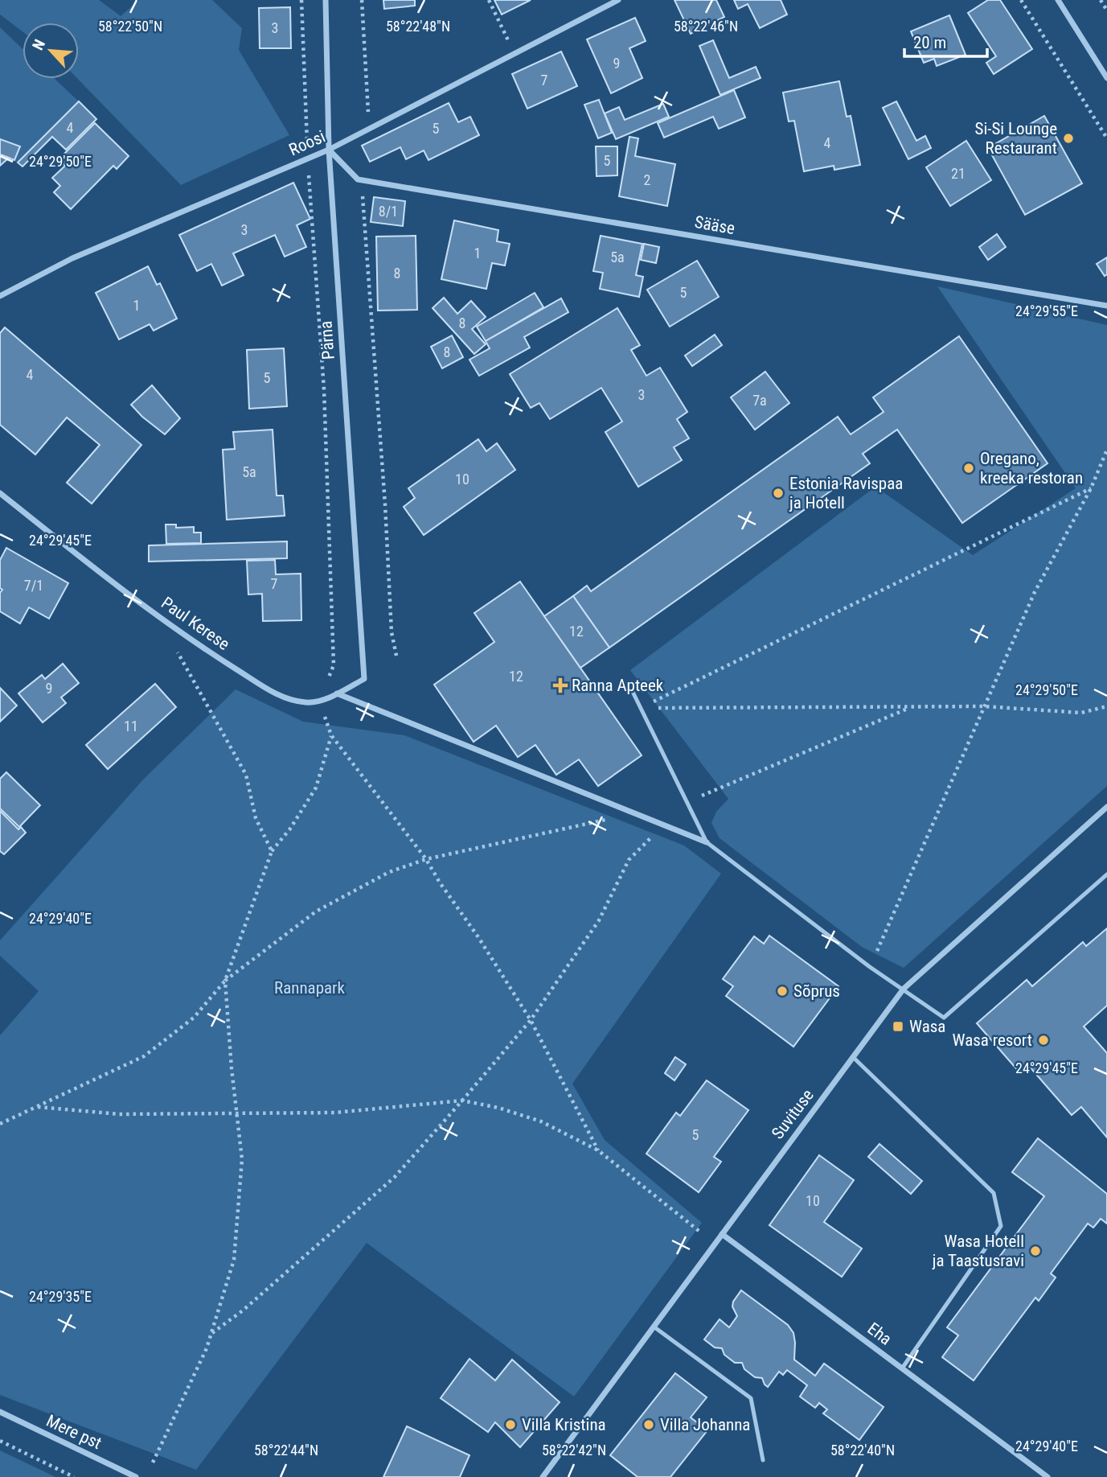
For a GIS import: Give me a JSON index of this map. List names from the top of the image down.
{
  "streets": {
    "street": [
      "Roosi",
      "Sääse",
      "Pärna",
      "Paul Kerese",
      "Suvituse",
      "Eha",
      "Mere pst"
    ]
  },
  "crossings": [
    ["Roosi", "Pärna"],
    ["Pärna", "Paul Kerese"],
    ["Suvituse", "Eha"]
  ],
  "parks": ["Rannapark"],
  "places": {
    "other": [
      "Si-Si Lounge Restaurant",
      "Oregano, kreeka restoran",
      "Estonia Ravispaa ja Hotell",
      "Sõprus",
      "Wasa resort",
      "Wasa Hotell ja Taastusravi",
      "Villa Kristina",
      "Villa Johanna"
    ],
    "health": ["Ranna Apteek"],
    "transit": ["Wasa"]
  },
  "house_numbers": [
    "3",
    "9",
    "7",
    "4",
    "5",
    "4",
    "5",
    "21",
    "2",
    "8/1",
    "3",
    "1",
    "5a",
    "8",
    "5",
    "1",
    "8",
    "8",
    "4",
    "5",
    "3",
    "7a",
    "5a",
    "10",
    "7",
    "7/1",
    "12",
    "12",
    "9",
    "11",
    "5",
    "10"
  ],
  "scale_bar": "20 m",
  "north": "top left",
  "coordinates": [
    "58°22'50\"N",
    "58°22'48\"N",
    "58°22'46\"N",
    "24°29'50\"E",
    "24°29'55\"E",
    "24°29'45\"E",
    "24°29'40\"E",
    "24°29'35\"E",
    "58°22'44\"N",
    "58°22'42\"N",
    "58°22'40\"N"
  ]
}
